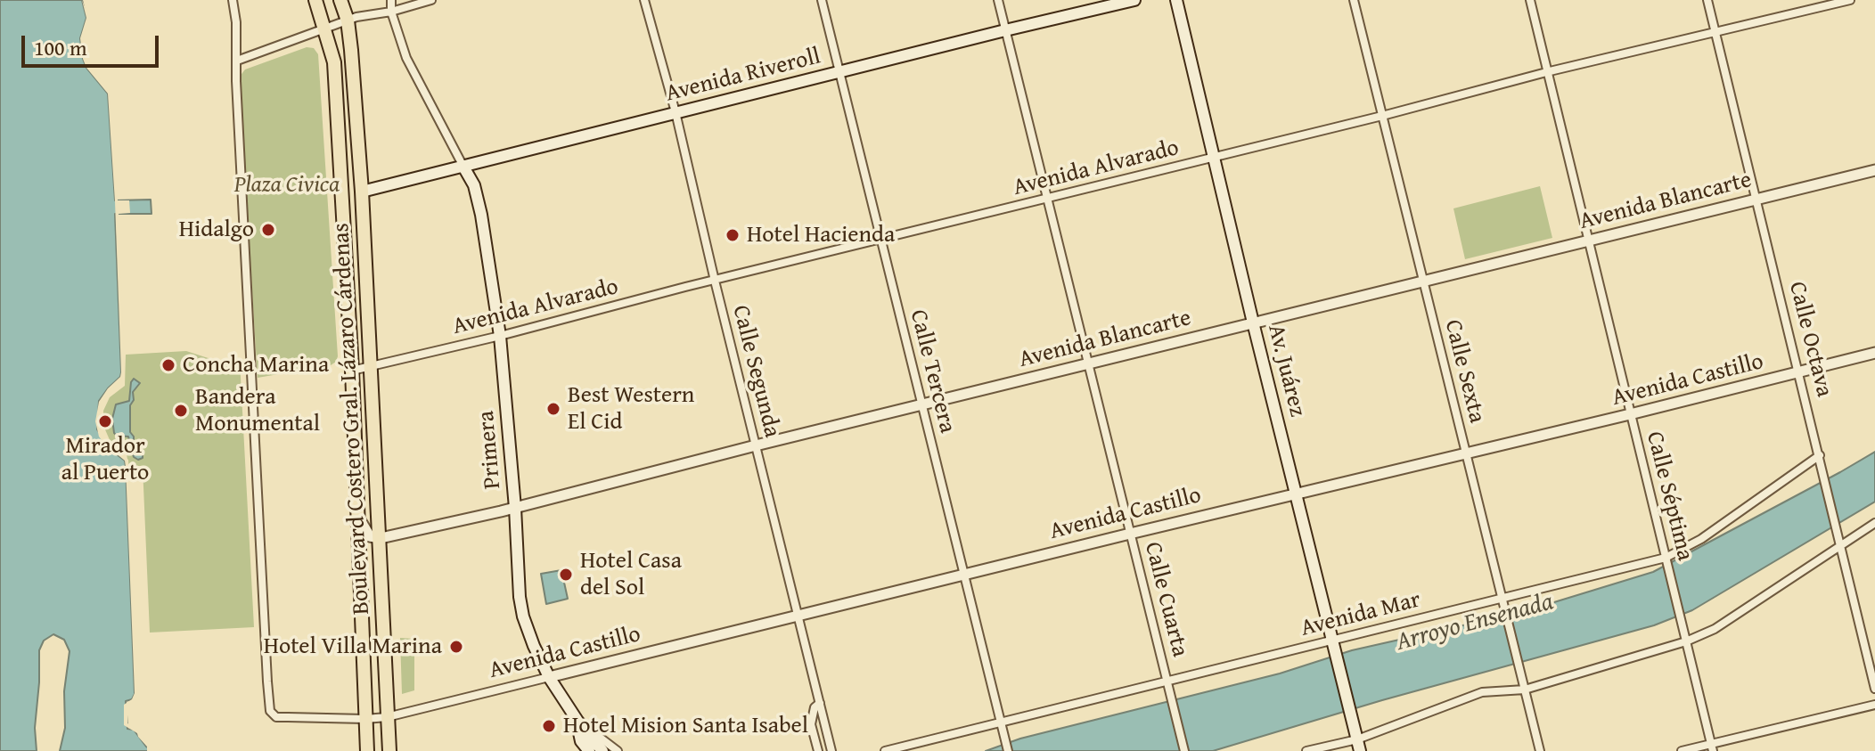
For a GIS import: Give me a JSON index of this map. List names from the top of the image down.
{
  "streets": {
    "highway": ["Boulevard Costero Gral. Lázaro Cárdenas"],
    "main road": ["Avenida Riveroll", "Av. Juárez", "Primera"],
    "street": [
      "Avenida Alvarado",
      "Avenida Blancarte",
      "Calle Octava",
      "Calle Segunda",
      "Calle Tercera",
      "Calle Sexta",
      "Avenida Castillo",
      "Calle Séptima",
      "Calle Cuarta",
      "Avenida Mar"
    ]
  },
  "crossings": [
    ["Avenida Riveroll", "Calle Segunda"],
    ["Avenida Riveroll", "Calle Tercera"],
    ["Avenida Riveroll", "Boulevard Costero Gral. Lázaro Cárdenas"],
    ["Avenida Riveroll", "Primera"],
    ["Avenida Riveroll", "Calle Cuarta"],
    ["Avenida Alvarado", "Calle Octava"],
    ["Avenida Alvarado", "Av. Juárez"],
    ["Avenida Alvarado", "Calle Segunda"],
    ["Avenida Alvarado", "Calle Tercera"],
    ["Avenida Alvarado", "Calle Sexta"],
    ["Avenida Alvarado", "Boulevard Costero Gral. Lázaro Cárdenas"],
    ["Avenida Alvarado", "Primera"],
    ["Avenida Alvarado", "Calle Séptima"],
    ["Avenida Alvarado", "Calle Cuarta"],
    ["Avenida Blancarte", "Calle Octava"],
    ["Avenida Blancarte", "Av. Juárez"],
    ["Avenida Blancarte", "Calle Segunda"],
    ["Avenida Blancarte", "Calle Tercera"],
    ["Avenida Blancarte", "Calle Sexta"],
    ["Avenida Blancarte", "Boulevard Costero Gral. Lázaro Cárdenas"],
    ["Avenida Blancarte", "Primera"],
    ["Avenida Blancarte", "Calle Séptima"],
    ["Avenida Blancarte", "Calle Cuarta"],
    ["Calle Octava", "Avenida Castillo"],
    ["Calle Octava", "Avenida Mar"],
    ["Av. Juárez", "Avenida Castillo"],
    ["Av. Juárez", "Avenida Mar"],
    ["Calle Segunda", "Avenida Castillo"],
    ["Calle Tercera", "Avenida Castillo"],
    ["Calle Tercera", "Avenida Mar"],
    ["Calle Sexta", "Avenida Castillo"],
    ["Calle Sexta", "Avenida Mar"],
    ["Avenida Castillo", "Boulevard Costero Gral. Lázaro Cárdenas"],
    ["Avenida Castillo", "Primera"],
    ["Avenida Castillo", "Calle Séptima"],
    ["Avenida Castillo", "Calle Cuarta"],
    ["Calle Séptima", "Avenida Mar"],
    ["Calle Cuarta", "Avenida Mar"]
  ],
  "water": ["Arroyo Ensenada"],
  "parks": ["Plaza Civica"],
  "places": [
    "Hidalgo",
    "Hotel Hacienda",
    "Concha Marina",
    "Best Western El Cid",
    "Bandera Monumental",
    "Mirador al Puerto",
    "Hotel Casa del Sol",
    "Hotel Villa Marina",
    "Hotel Mision Santa Isabel"
  ],
  "scale_bar": "100 m"
}
